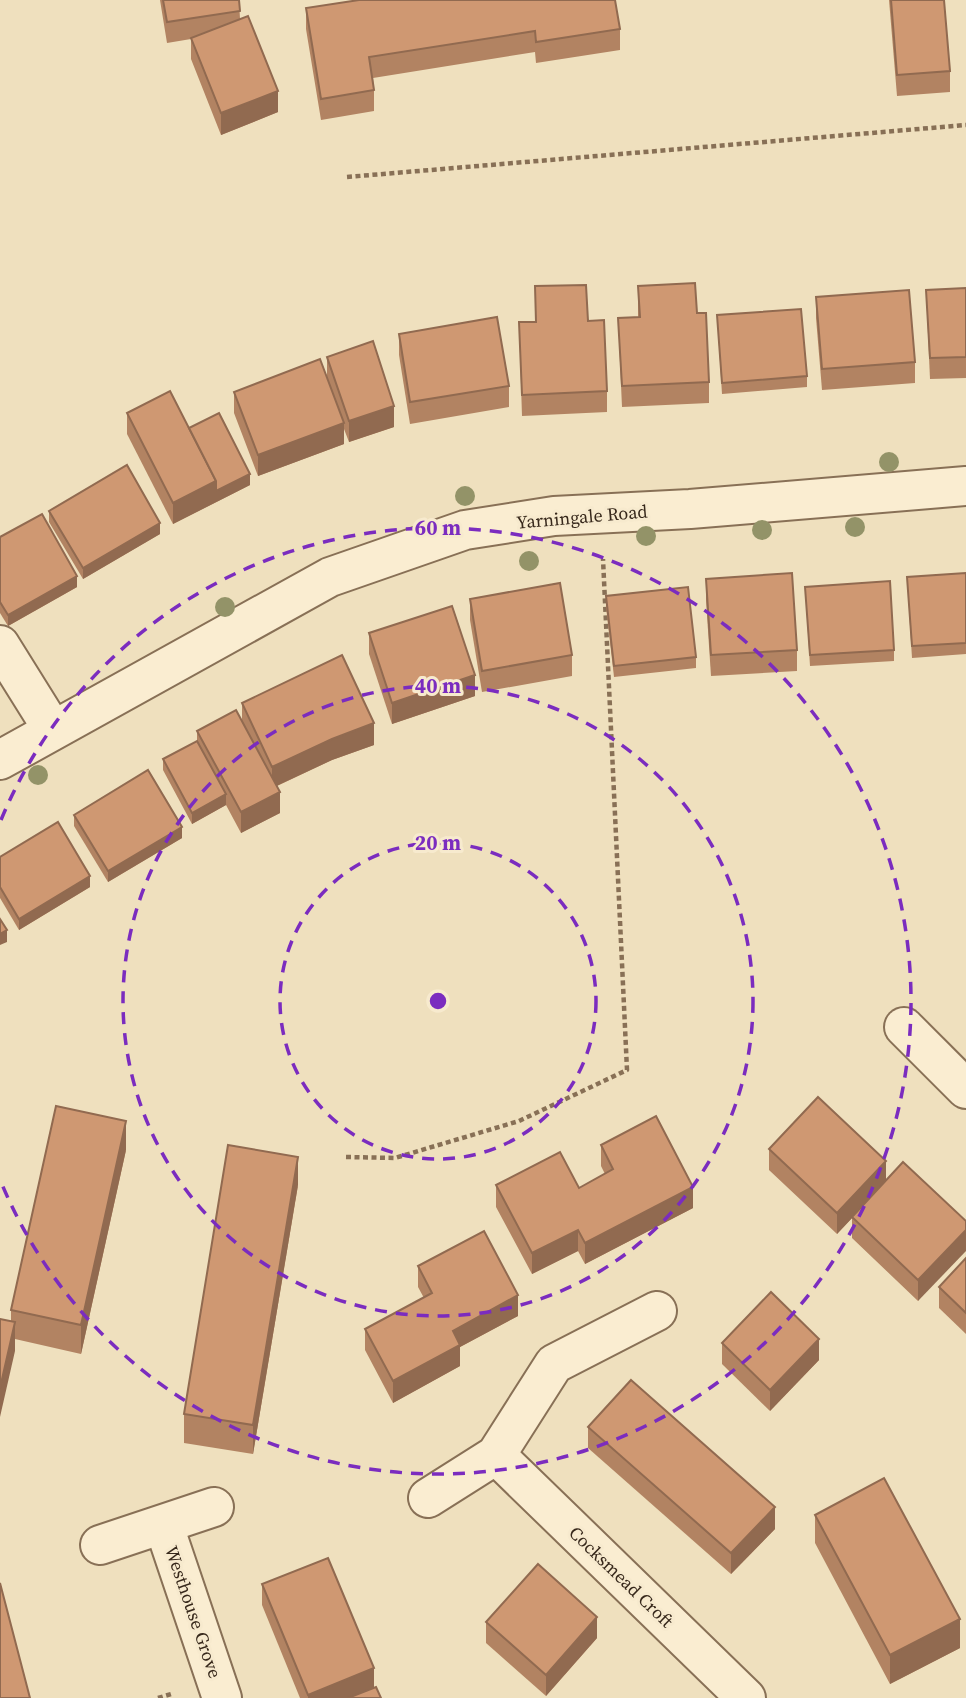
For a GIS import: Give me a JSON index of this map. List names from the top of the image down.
{
  "streets": {
    "street": ["Yarningale Road", "Cocksmead Croft", "Westhouse Grove"]
  },
  "rings": ["60 m", "40 m", "20 m"]
}
